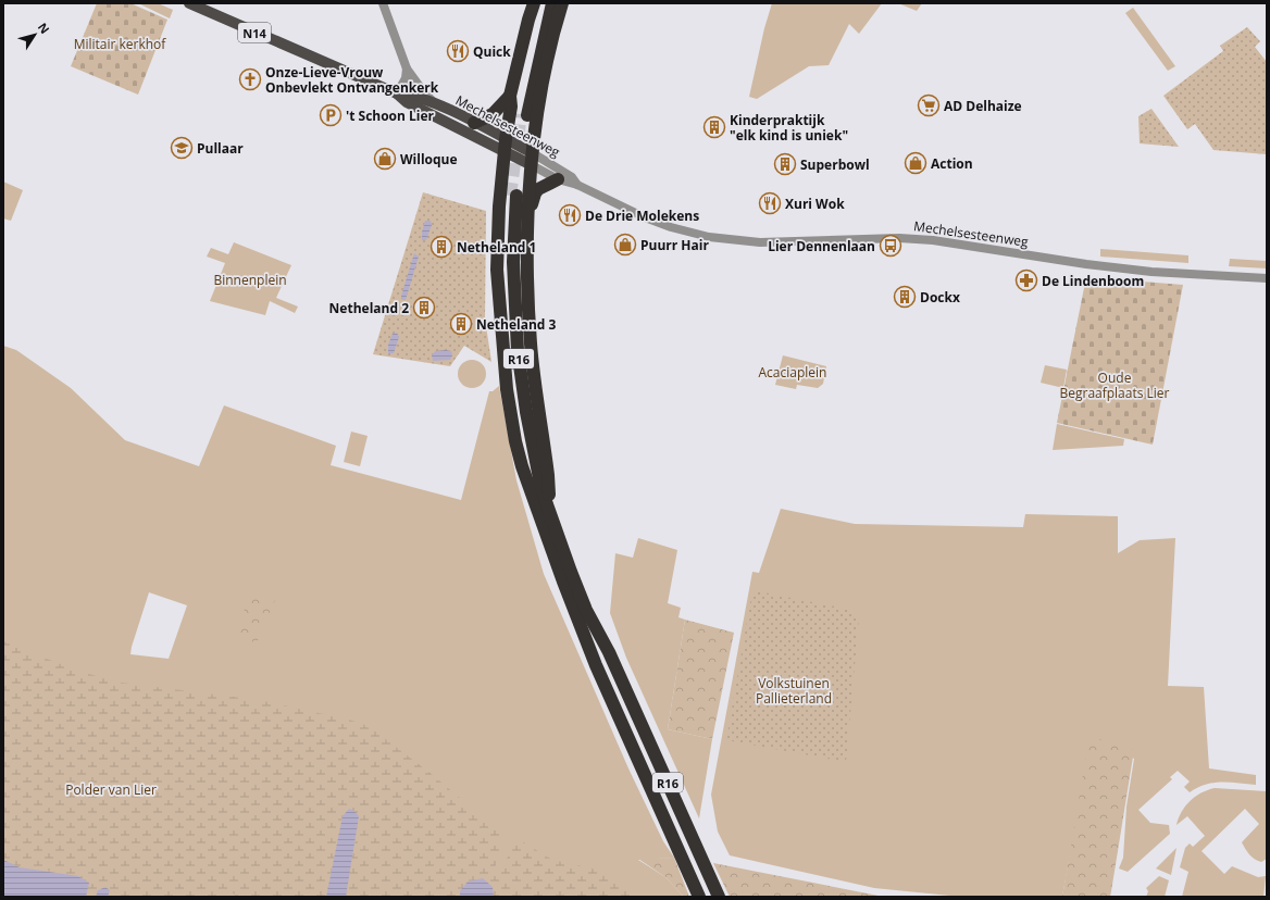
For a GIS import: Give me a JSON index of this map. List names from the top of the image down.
{
  "streets": {
    "highway": ["R16"],
    "main road": ["N14", "Mechelsesteenweg"]
  },
  "parks": [
    "Militair kerkhof",
    "Binnenplein",
    "Acaciaplein",
    "Oude Begraafplaats Lier",
    "Volkstuinen Pallieterland",
    "Polder van Lier"
  ],
  "places": {
    "restaurant": ["Quick", "Xuri Wok", "De Drie Molekens"],
    "church": ["Onze-Lieve-Vrouw Onbevlekt Ontvangenkerk"],
    "supermarket": ["AD Delhaize"],
    "parking": ["'t Schoon Lier"],
    "building": [
      "Kinderpraktijk \"elk kind is uniek\"",
      "Superbowl",
      "Netheland 1",
      "Dockx",
      "Netheland 2",
      "Netheland 3"
    ],
    "school or university": ["Pullaar"],
    "shop": ["Willoque", "Action", "Puurr Hair"],
    "bus stop": ["Lier Dennenlaan"],
    "pharmacy": ["De Lindenboom"]
  },
  "north": "top right"
}
